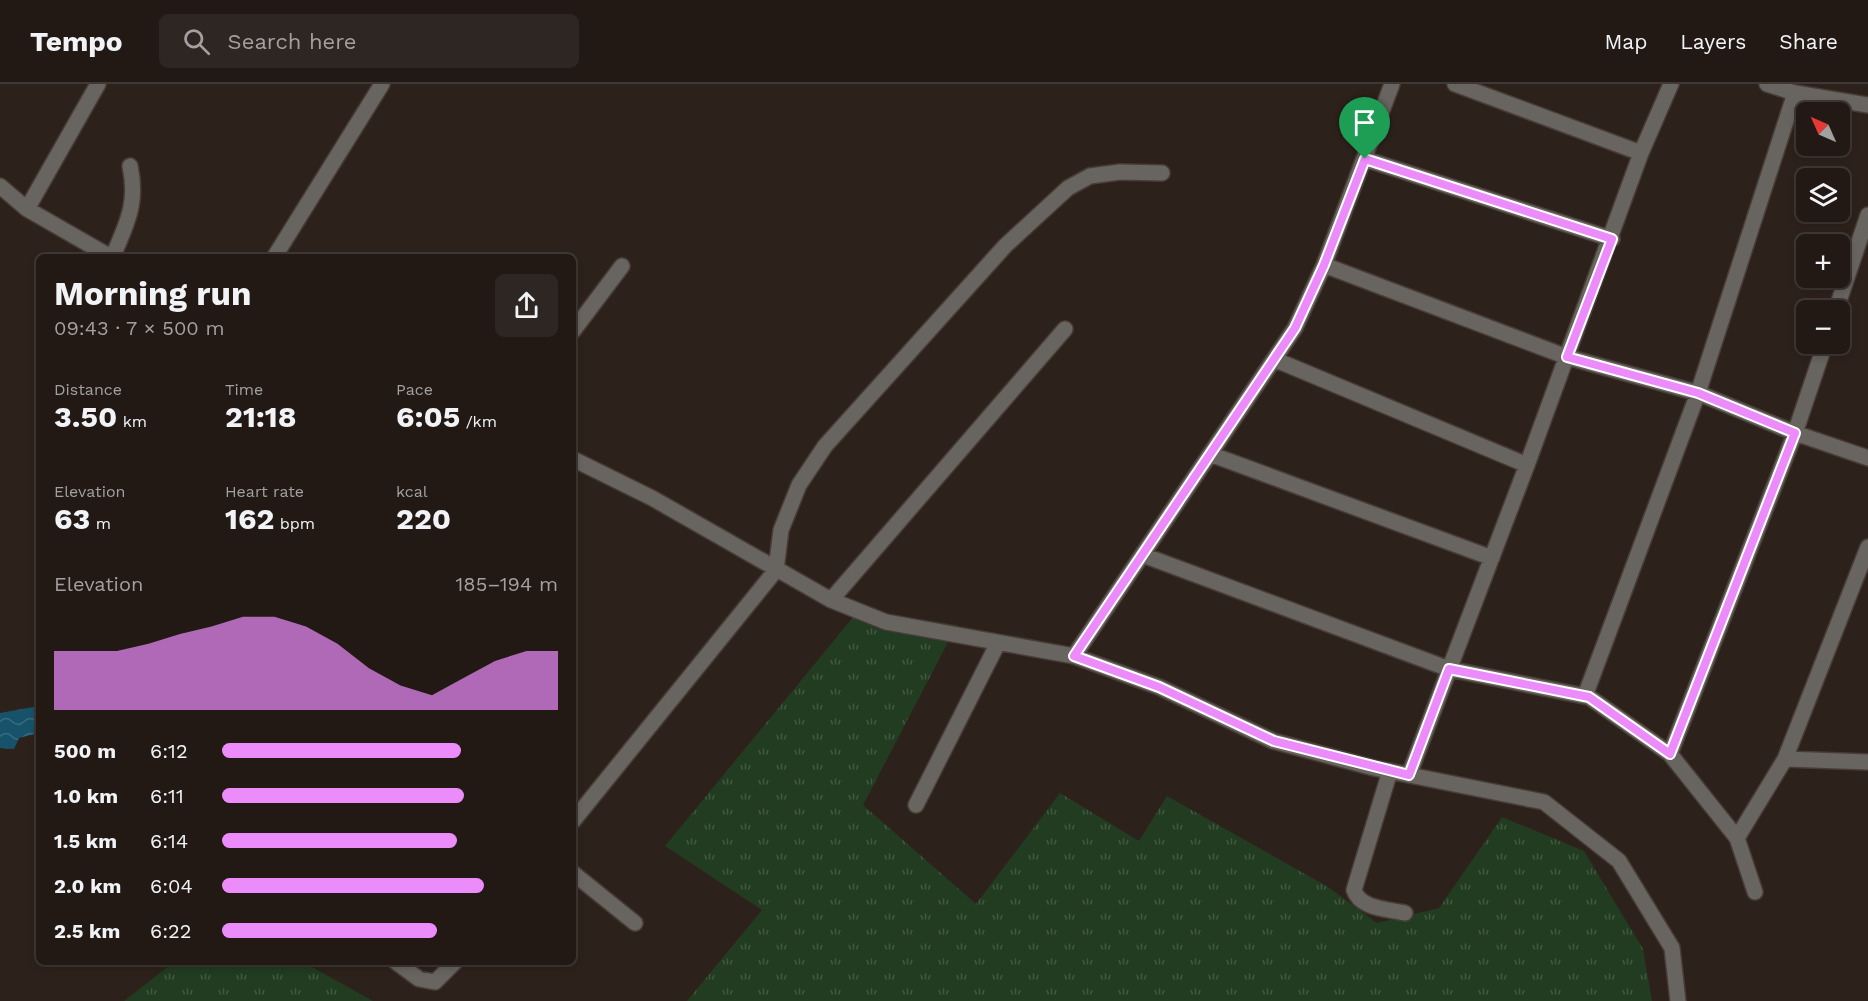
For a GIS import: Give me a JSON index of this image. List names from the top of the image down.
{
  "north": "top left",
  "page": {
    "header": "Tempo",
    "search": "Search here",
    "nav": ["Map", "Layers", "Share"],
    "map_buttons": ["+", "−"],
    "heading": ["Morning run", "09:43 · 7 × 500 m"],
    "stats": [
      ["Distance", "3.50 km"],
      ["Time", "21:18"],
      ["Pace", "6:05 /km"],
      ["Elevation", "63 m"],
      ["Heart rate", "162 bpm"],
      ["kcal", "220"]
    ],
    "chart": ["Elevation", "185–194 m"],
    "list": [
      {
        "name": "500 m",
        "note": "6:12"
      },
      {
        "name": "1.0 km",
        "note": "6:11"
      },
      {
        "name": "1.5 km",
        "note": "6:14"
      },
      {
        "name": "2.0 km",
        "note": "6:04"
      },
      {
        "name": "2.5 km",
        "note": "6:22"
      }
    ]
  }
}
